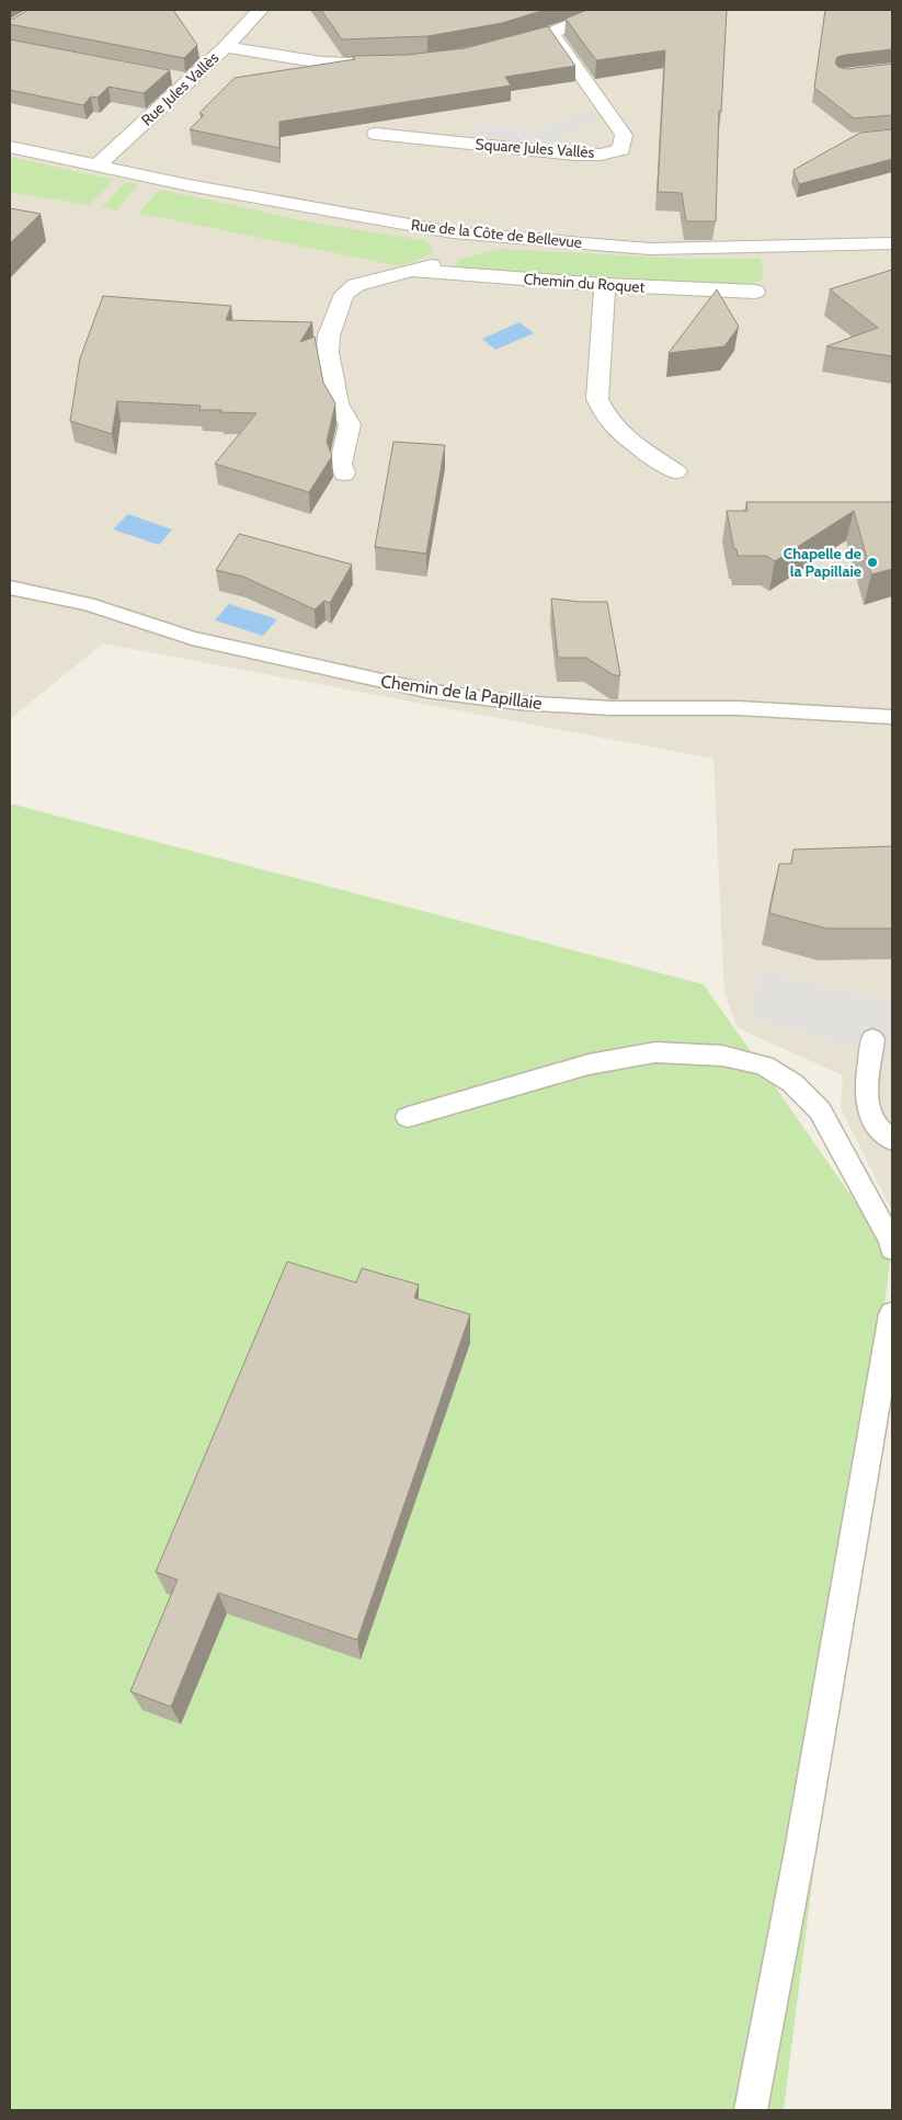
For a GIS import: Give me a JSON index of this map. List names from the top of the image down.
{
  "streets": {
    "street": [
      "Rue Jules Vallès",
      "Square Jules Vallès",
      "Rue de la Côte de Bellevue",
      "Chemin du Roquet"
    ],
    "lane": ["Chemin de la Papillaie"]
  },
  "crossings": [
    ["Rue Jules Vallès", "Rue de la Côte de Bellevue"]
  ],
  "places": ["Chapelle de la Papillaie"]
}
